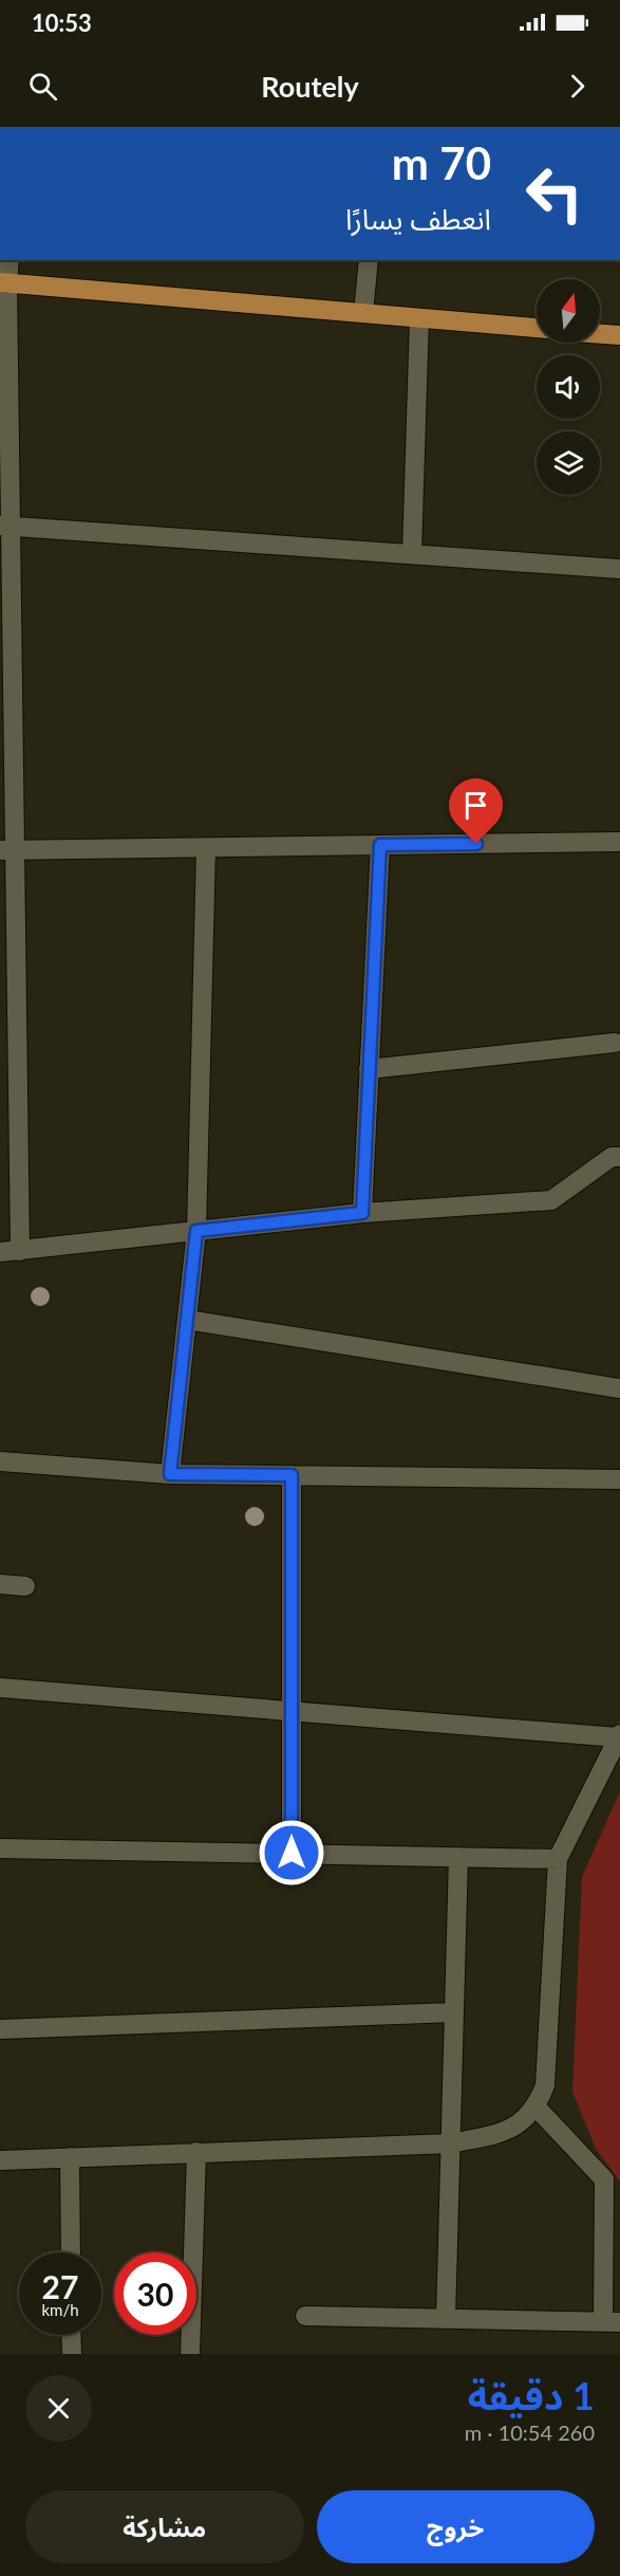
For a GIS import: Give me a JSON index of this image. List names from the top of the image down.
{
  "north": "top",
  "page": {
    "status": "10:53",
    "header": "Routely",
    "turn": ["70 m", "انعطف يسارًا"],
    "speed": "27 km/h",
    "limit": "30",
    "heading": ["1 دقيقة", "260 m · 10:54"],
    "buttons": ["خروج", "مشاركة"]
  }
}
